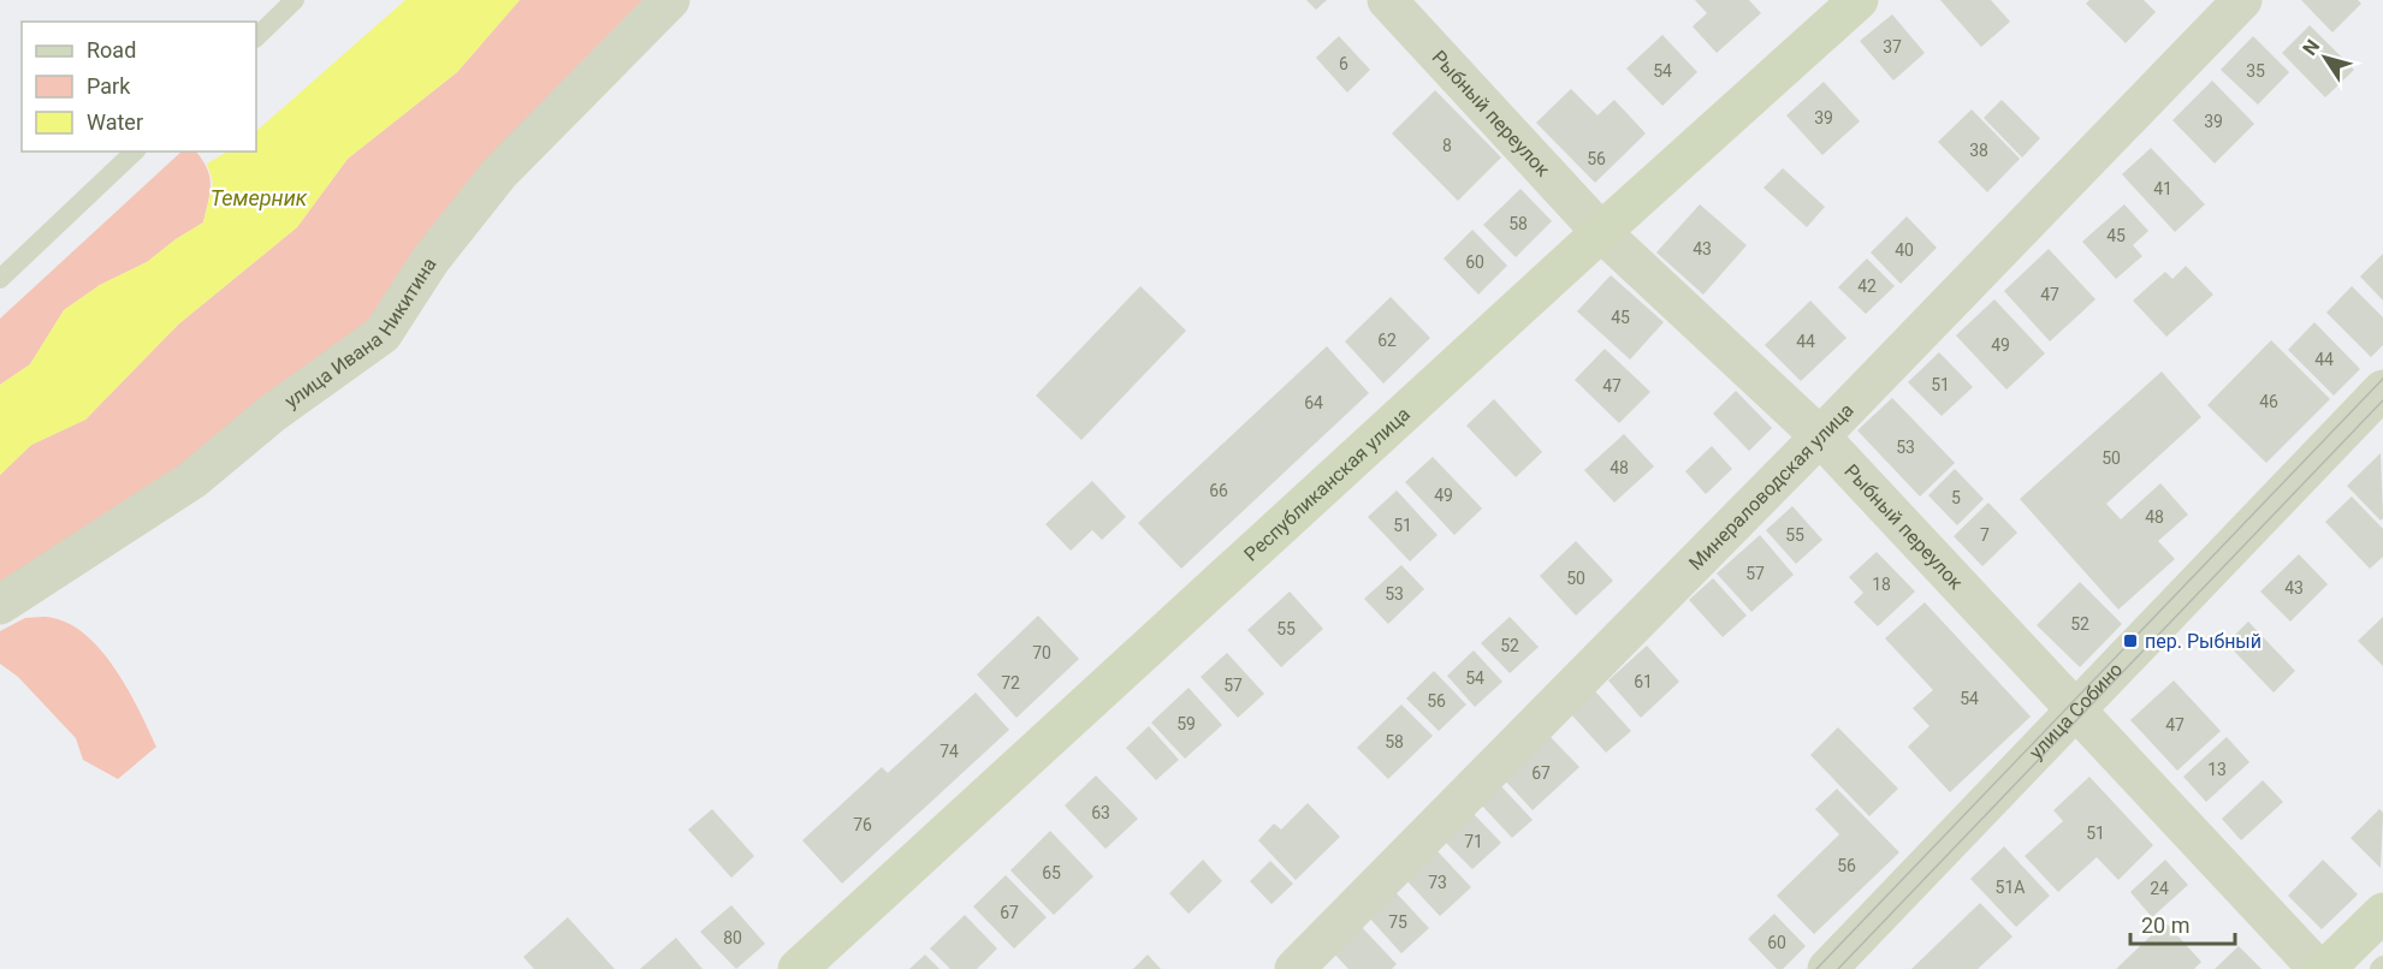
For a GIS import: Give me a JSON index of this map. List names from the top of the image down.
{
  "streets": {
    "street": [
      "Рыбный переулок",
      "улица Ивана Никитина",
      "Республиканская улица",
      "Минераловодская улица",
      "улица Собино"
    ]
  },
  "crossings": [
    ["Рыбный переулок", "Республиканская улица"],
    ["Рыбный переулок", "Минераловодская улица"],
    ["Рыбный переулок", "улица Собино"]
  ],
  "water": ["Темерник"],
  "places": {
    "transit": ["пер. Рыбный"]
  },
  "house_numbers": [
    "37",
    "6",
    "54",
    "35",
    "39",
    "39",
    "8",
    "38",
    "56",
    "41",
    "58",
    "45",
    "43",
    "40",
    "60",
    "42",
    "47",
    "45",
    "62",
    "44",
    "49",
    "44",
    "51",
    "47",
    "46",
    "64",
    "53",
    "50",
    "48",
    "66",
    "49",
    "5",
    "48",
    "51",
    "55",
    "7",
    "57",
    "50",
    "18",
    "43",
    "53",
    "52",
    "55",
    "52",
    "70",
    "54",
    "61",
    "72",
    "57",
    "54",
    "56",
    "59",
    "47",
    "58",
    "74",
    "13",
    "67",
    "63",
    "76",
    "51",
    "71",
    "56",
    "65",
    "73",
    "51А",
    "24",
    "67",
    "75",
    "80",
    "60"
  ],
  "legend": ["Road", "Park", "Water"],
  "scale_bar": "20 m",
  "north": "top left"
}
